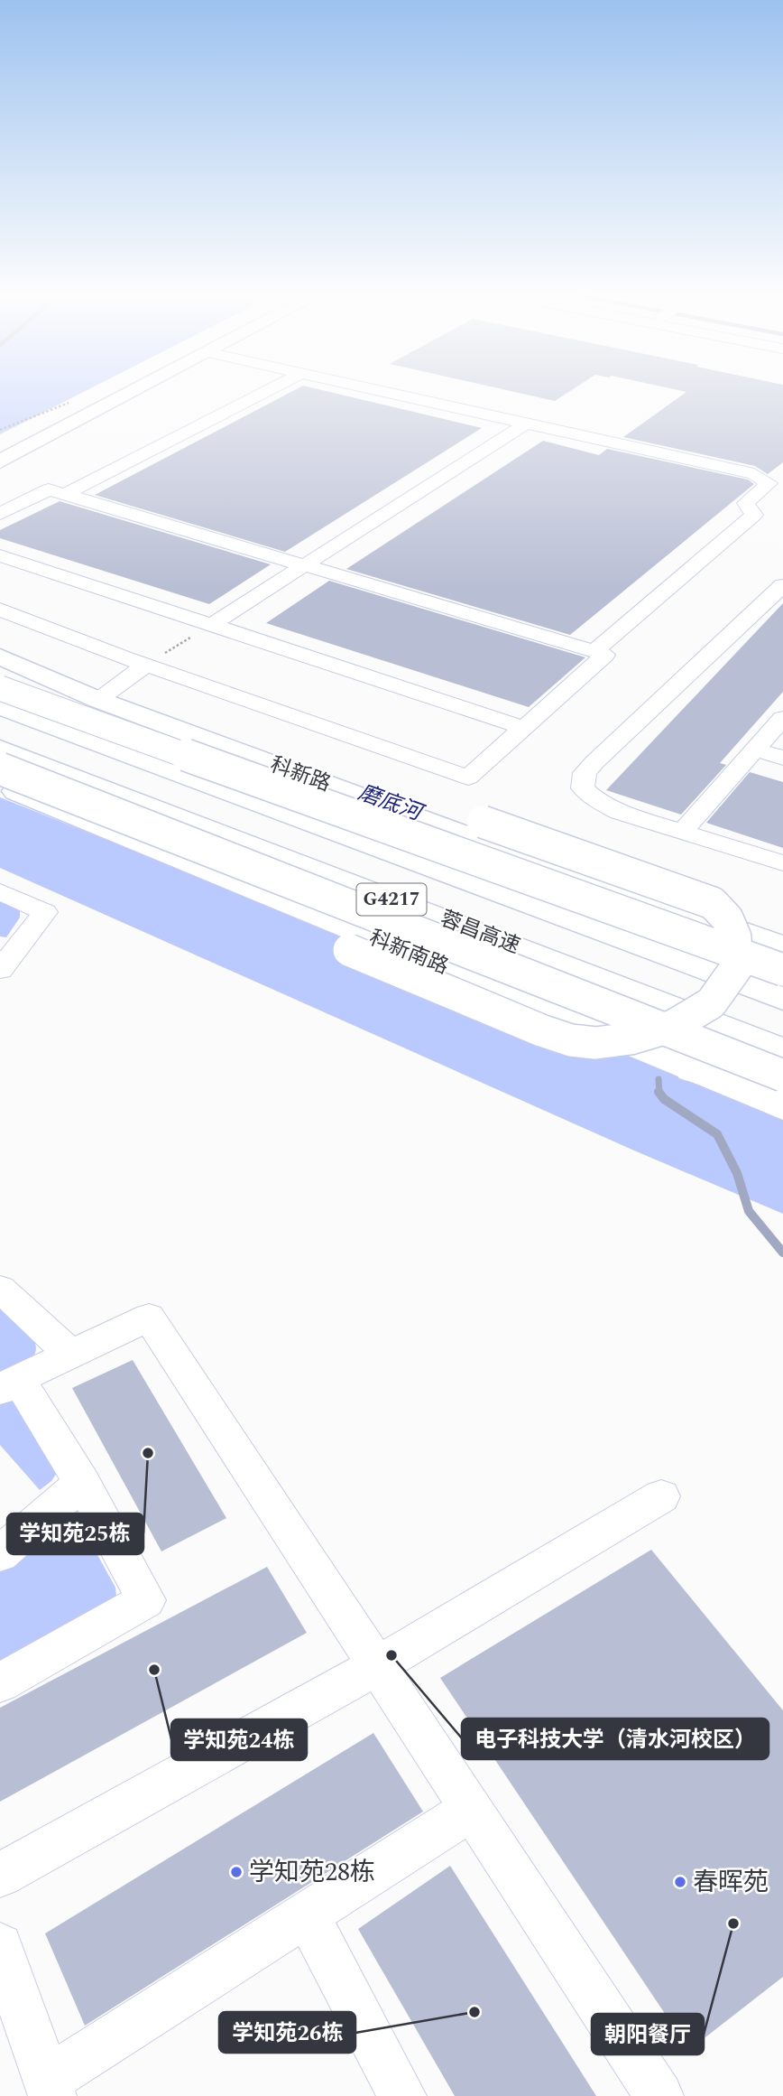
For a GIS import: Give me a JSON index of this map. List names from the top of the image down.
{
  "streets": {
    "main road": [
      "科新路",
      "G4217",
      "蓉昌高速",
      "科新南路"
    ]
  },
  "water": ["磨底河"],
  "places": [
    "学知苑25栋",
    "电子科技大学（清水河校区）",
    "学知苑24栋",
    "学知苑28栋",
    "春晖苑",
    "朝阳餐厅",
    "学知苑26栋"
  ]
}
